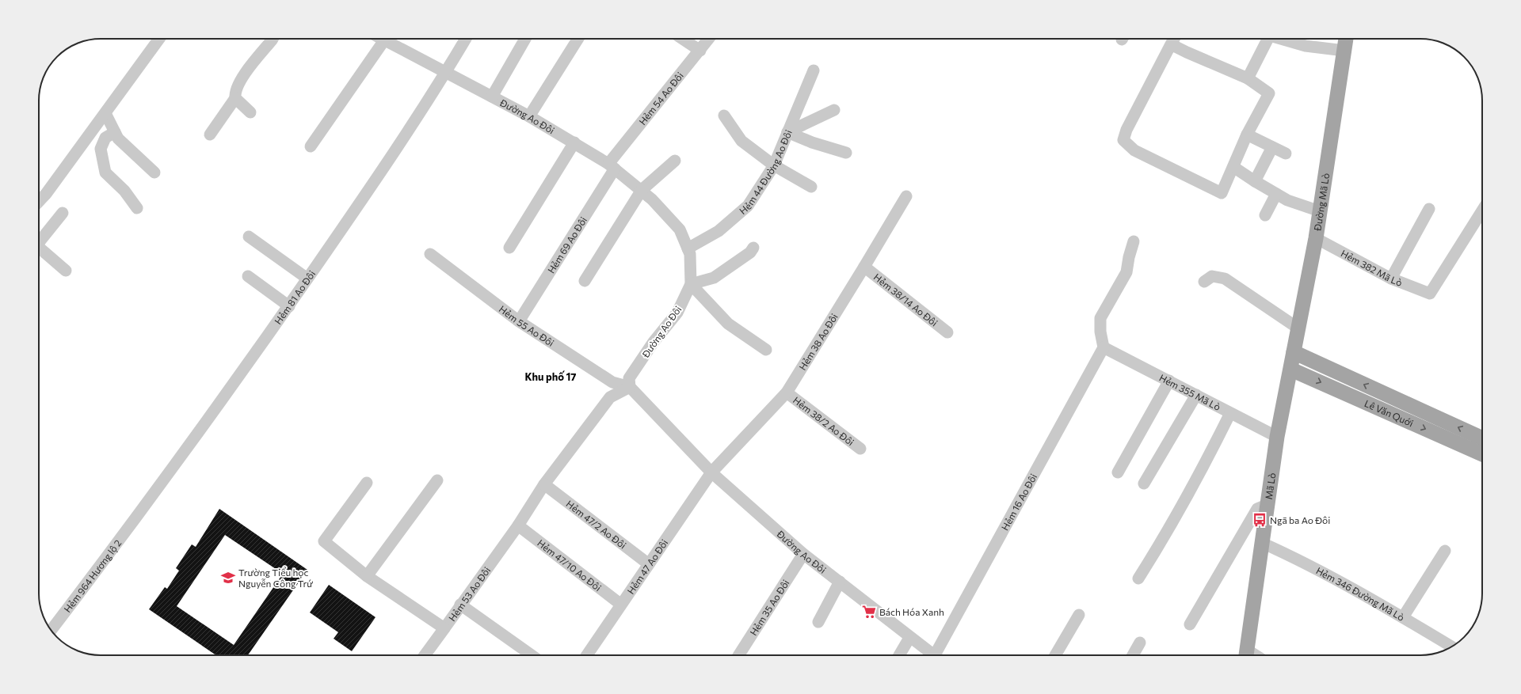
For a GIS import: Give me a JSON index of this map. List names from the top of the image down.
{
  "streets": {
    "main road": ["Đường Mã Lò", "Lê Văn Quới", "Mã Lò"],
    "street": [
      "Hẻm 54 Ao Đôi",
      "Đường Ao Đôi",
      "Hẻm 44 Đường Ao Đôi",
      "Hẻm 69 Ao Đôi",
      "Hẻm 382 Mã Lò",
      "Hẻm 81 Ao Đôi",
      "Hẻm 38/14 Ao Đôi",
      "Hẻm 55 Ao Đôi",
      "Hẻm 38 Ao Đôi",
      "Hẻm 355 Mã Lò",
      "Hẻm 38/2 Ao Đôi",
      "Hẻm 16 Ao Đôi",
      "Hẻm 47/2 Ao Đôi",
      "Hẻm 47/10 Ao Đôi",
      "Hẻm 47 Ao Đôi",
      "Hẻm 964 Hương lộ 2",
      "Hẻm 53 Ao Đôi",
      "Hẻm 346 Đường Mã Lò",
      "Hẻm 35 Ao Đôi"
    ]
  },
  "crossings": [
    ["Hẻm 54 Ao Đôi", "Đường Ao Đôi"],
    ["Hẻm 54 Ao Đôi", "Hẻm 69 Ao Đôi"],
    ["Đường Ao Đôi", "Hẻm 44 Đường Ao Đôi"],
    ["Đường Ao Đôi", "Hẻm 69 Ao Đôi"],
    ["Đường Ao Đôi", "Hẻm 81 Ao Đôi"],
    ["Đường Ao Đôi", "Hẻm 55 Ao Đôi"],
    ["Đường Ao Đôi", "Hẻm 38 Ao Đôi"],
    ["Đường Ao Đôi", "Hẻm 47 Ao Đôi"],
    ["Đường Ao Đôi", "Hẻm 53 Ao Đôi"],
    ["Đường Ao Đôi", "Hẻm 35 Ao Đôi"],
    ["Đường Mã Lò", "Hẻm 382 Mã Lò"],
    ["Đường Mã Lò", "Lê Văn Quới"],
    ["Đường Mã Lò", "Mã Lò"],
    ["Hẻm 69 Ao Đôi", "Hẻm 55 Ao Đôi"],
    ["Hẻm 81 Ao Đôi", "Hẻm 964 Hương lộ 2"],
    ["Hẻm 38/14 Ao Đôi", "Hẻm 38 Ao Đôi"],
    ["Hẻm 55 Ao Đôi", "Hẻm 53 Ao Đôi"],
    ["Hẻm 38 Ao Đôi", "Hẻm 38/2 Ao Đôi"],
    ["Hẻm 38 Ao Đôi", "Hẻm 47 Ao Đôi"],
    ["Hẻm 355 Mã Lò", "Mã Lò"],
    ["Hẻm 355 Mã Lò", "Hẻm 16 Ao Đôi"],
    ["Lê Văn Quới", "Mã Lò"],
    ["Mã Lò", "Hẻm 346 Đường Mã Lò"],
    ["Hẻm 47/2 Ao Đôi", "Hẻm 47 Ao Đôi"],
    ["Hẻm 47/2 Ao Đôi", "Hẻm 53 Ao Đôi"],
    ["Hẻm 47/10 Ao Đôi", "Hẻm 47 Ao Đôi"],
    ["Hẻm 47/10 Ao Đôi", "Hẻm 53 Ao Đôi"]
  ],
  "districts": ["Khu phố 17"],
  "places": {
    "bus stop": ["Ngã ba Ao Đôi"],
    "school or university": ["Trường Tiểu học Nguyễn Công Trứ"],
    "supermarket": ["Bách Hóa Xanh"]
  }
}
